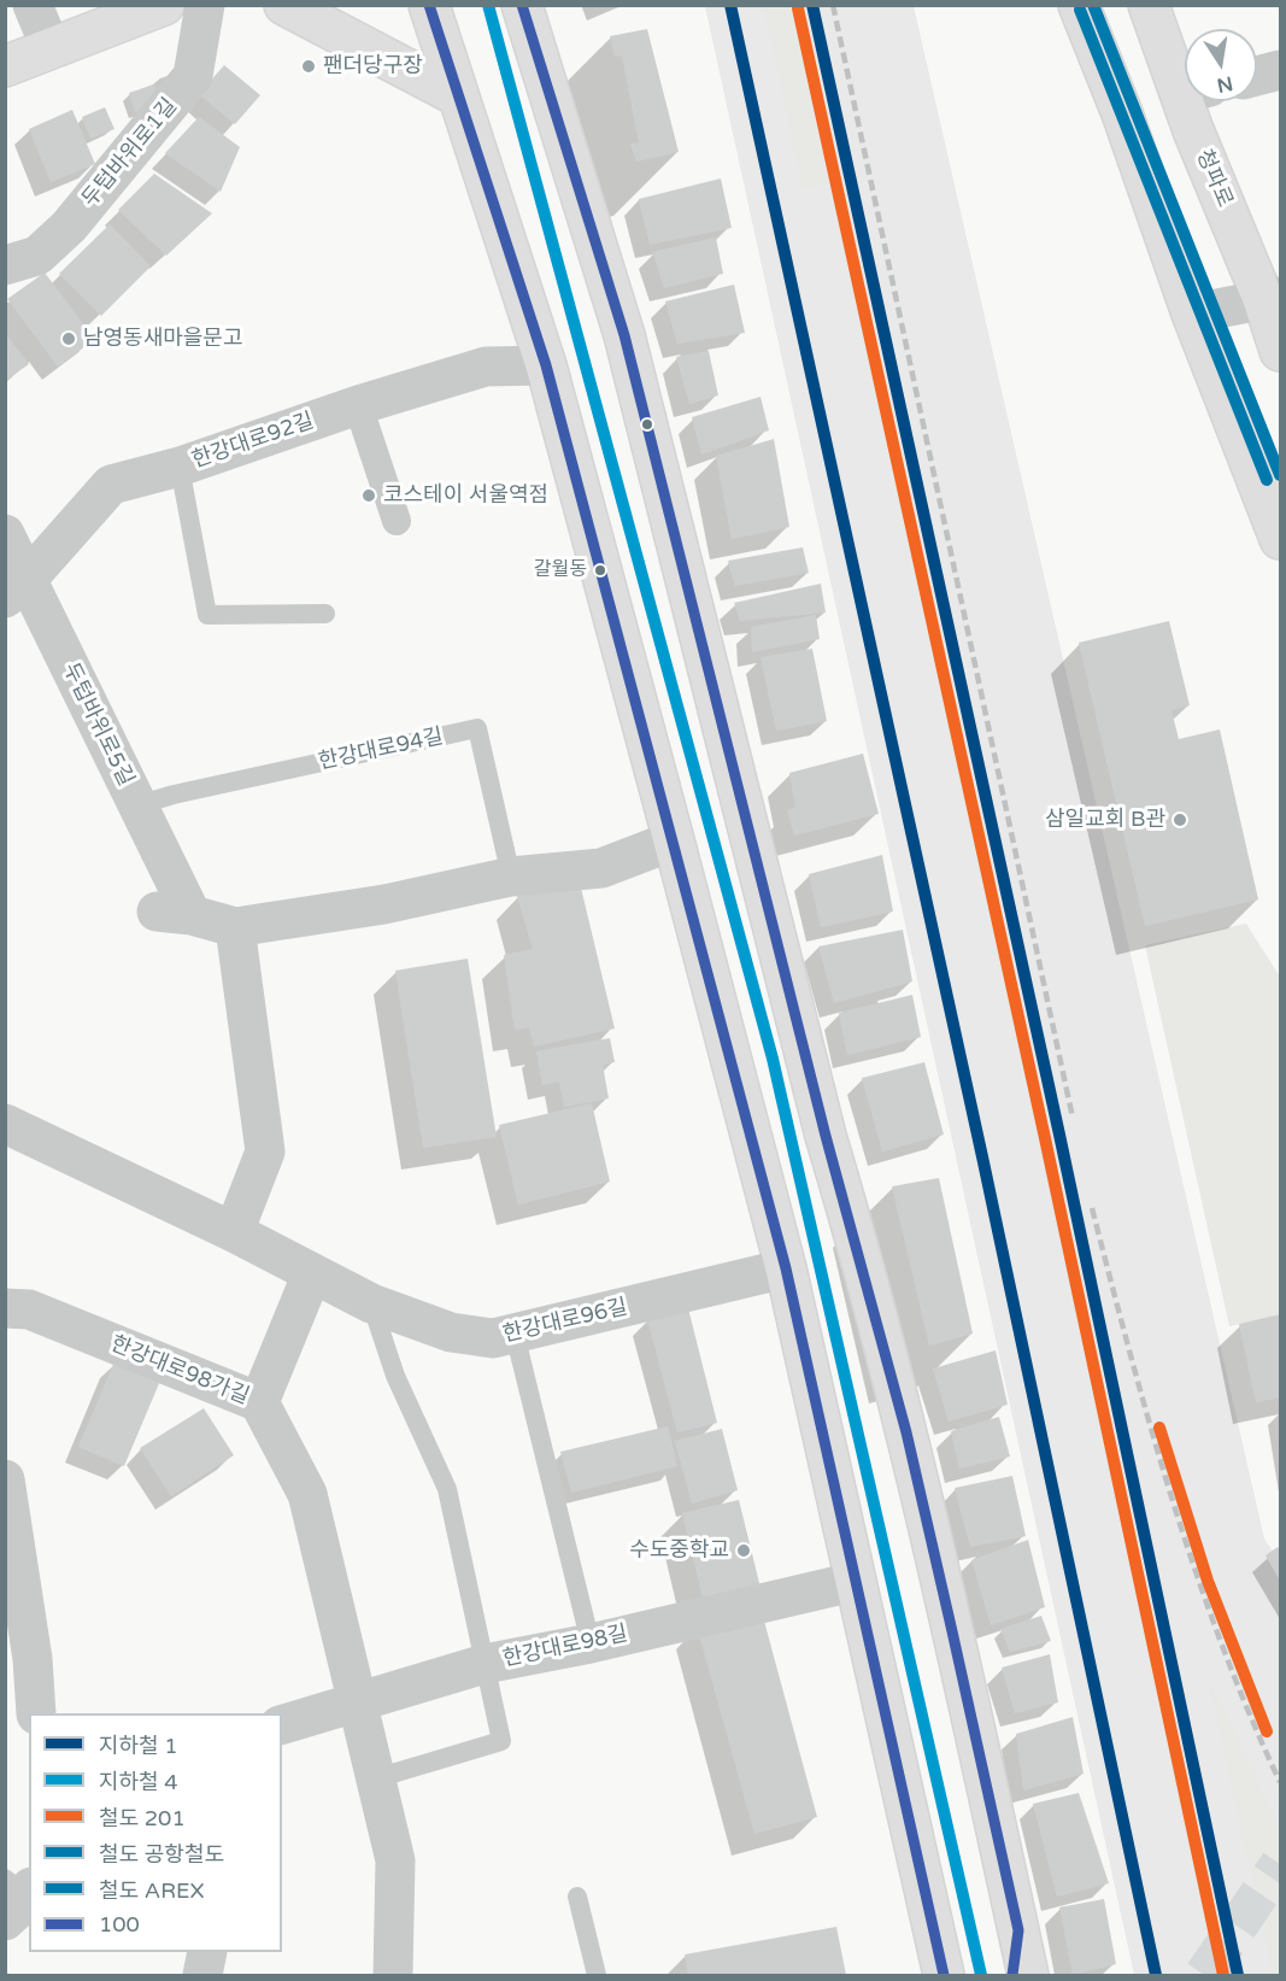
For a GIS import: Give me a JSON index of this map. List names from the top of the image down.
{
  "streets": {
    "main road": ["청파로"],
    "street": [
      "두텁바위로1길",
      "한강대로92길",
      "두텁바위로5길",
      "한강대로96길",
      "한강대로98가길",
      "한강대로98길"
    ],
    "lane": ["한강대로94길"]
  },
  "crossings": [
    ["한강대로92길", "두텁바위로5길"],
    ["두텁바위로5길", "한강대로94길"],
    ["한강대로98가길", "한강대로98길"]
  ],
  "places": [
    "팬더당구장",
    "남영동새마을문고",
    "코스테이 서울역점",
    "갈월동",
    "삼일교회 B관",
    "수도중학교"
  ],
  "lines": [
    "metro line 1",
    "metro line 4",
    "rail line 공항철도",
    "transit line 100",
    "rail line 201",
    "rail line AREX"
  ],
  "legend": [
    "지하철 1",
    "지하철 4",
    "철도 201",
    "철도 공항철도",
    "철도 AREX",
    "100"
  ],
  "north": "bottom"
}
